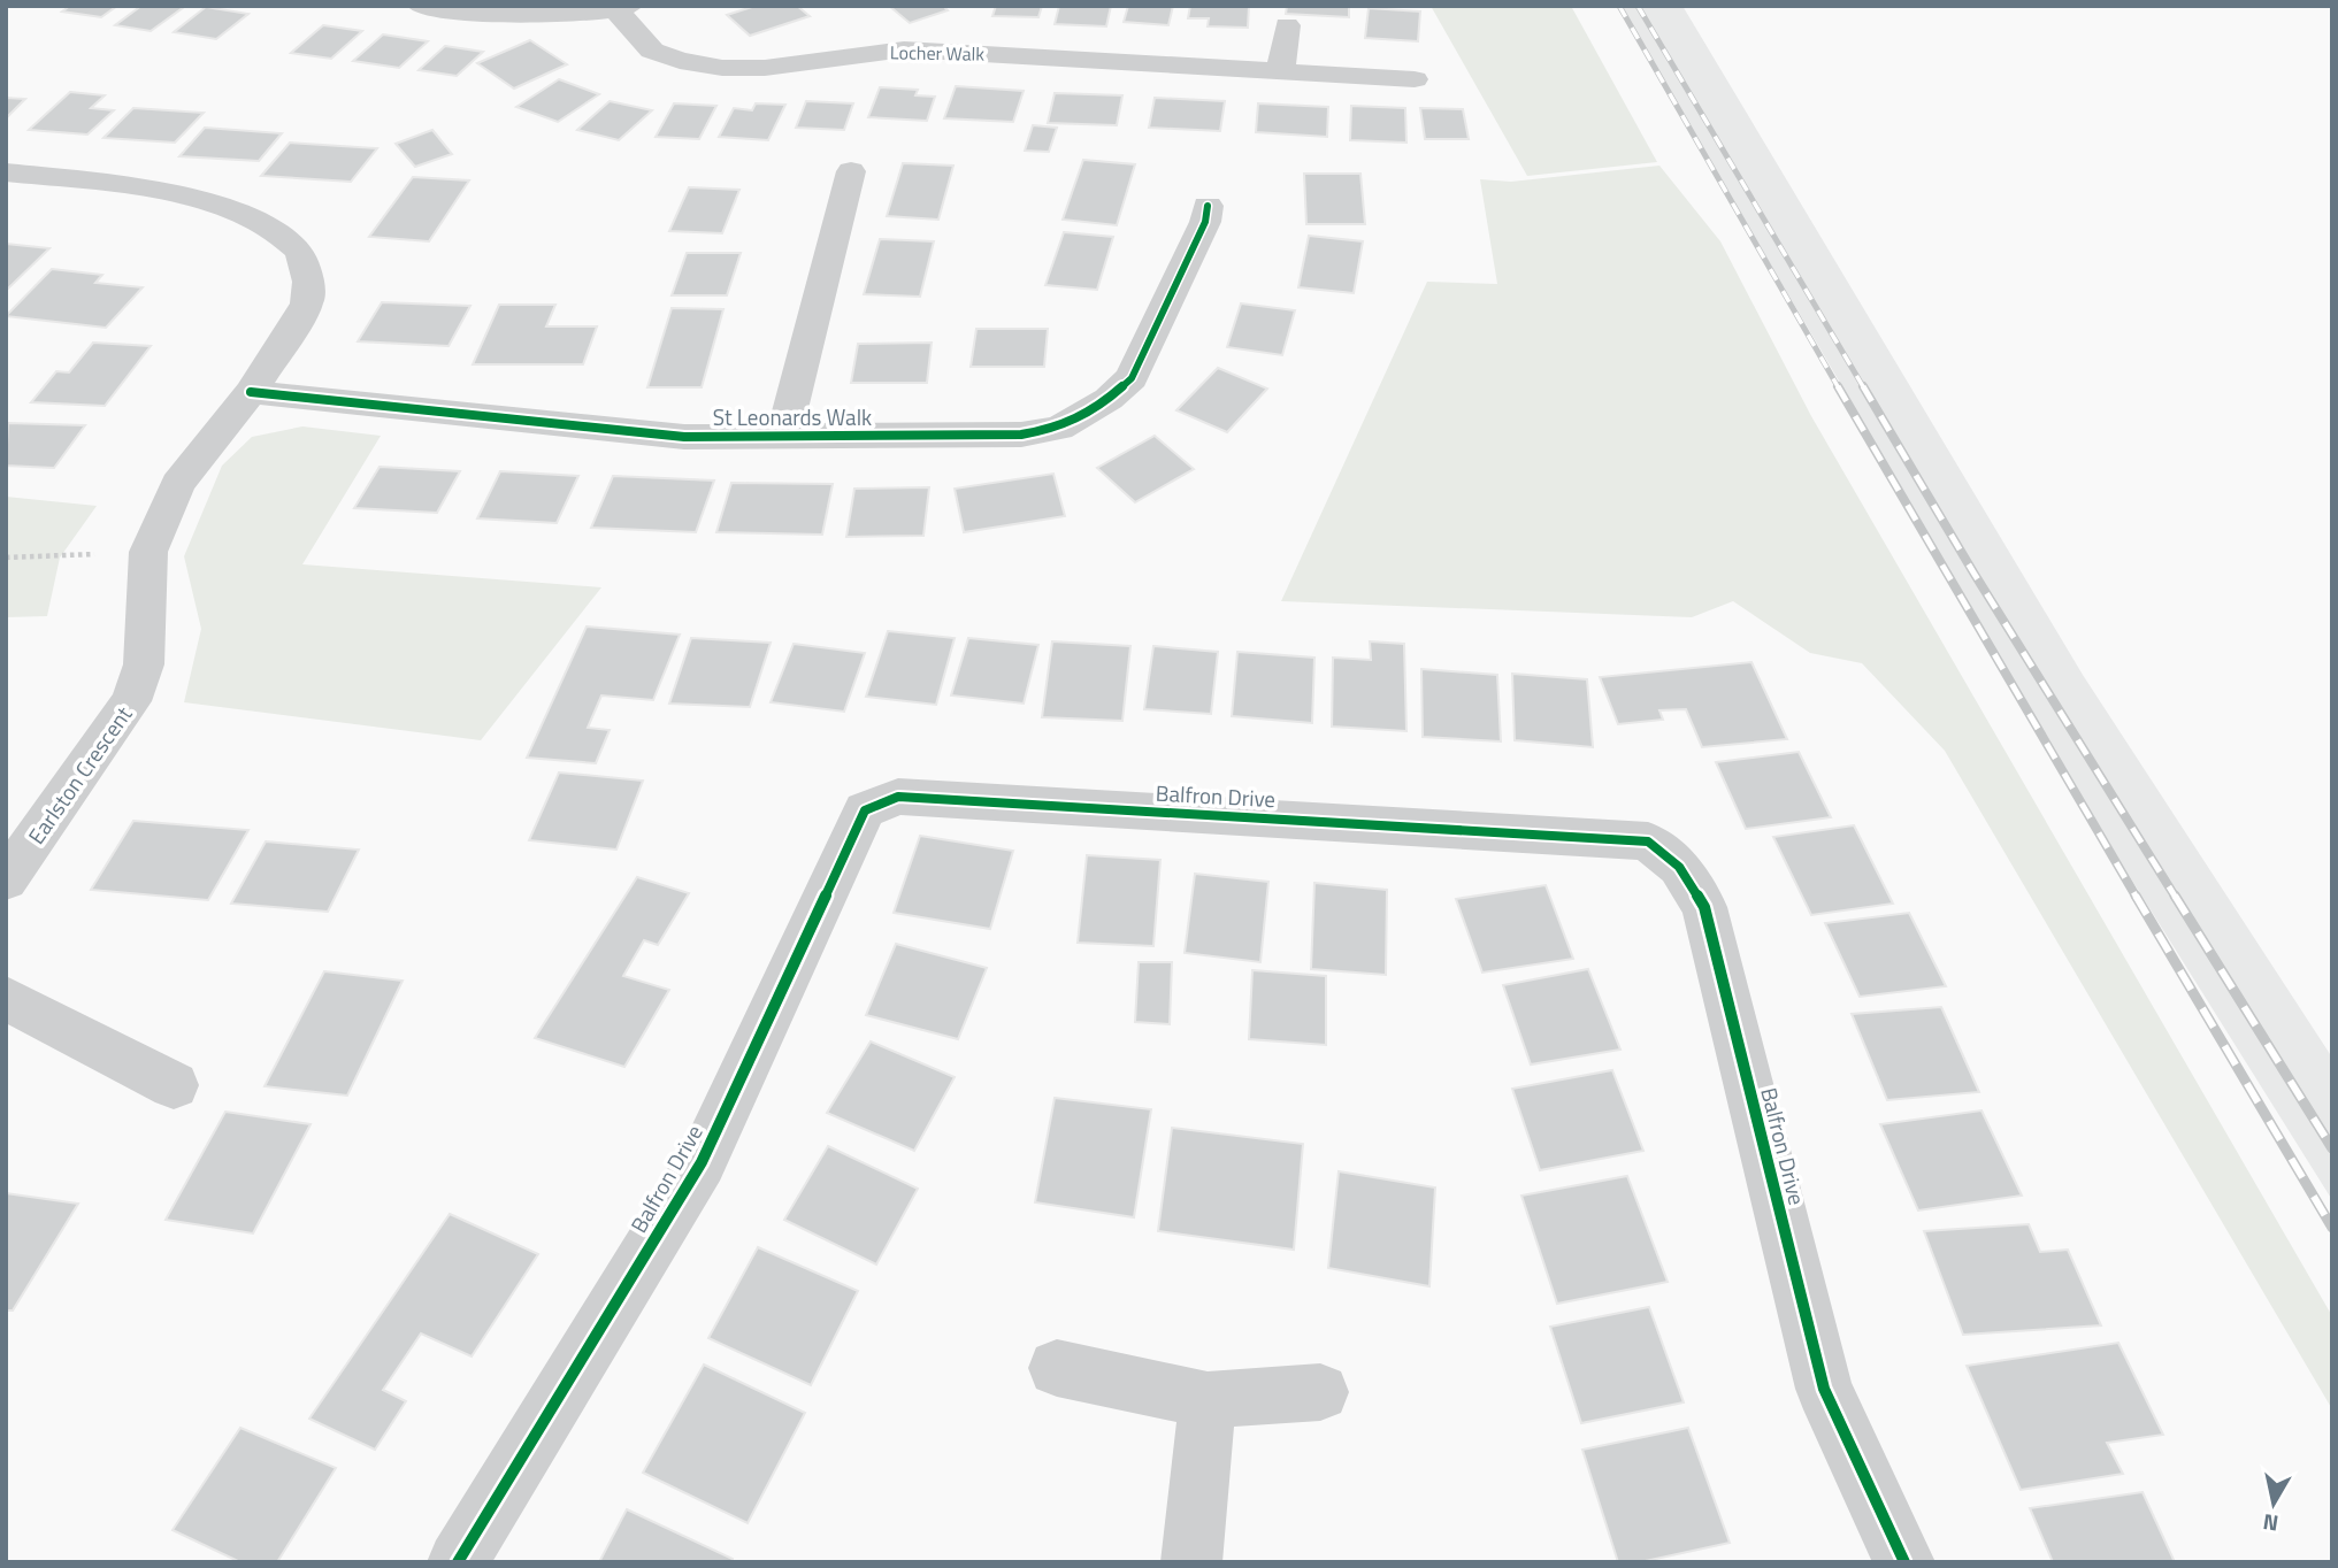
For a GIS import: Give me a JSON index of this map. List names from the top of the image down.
{
  "streets": {
    "street": [
      "Locher Walk",
      "St Leonards Walk",
      "Earlston Crescent",
      "Balfron Drive"
    ]
  },
  "crossings": [
    ["St Leonards Walk", "Earlston Crescent"]
  ],
  "north": "bottom"
}
